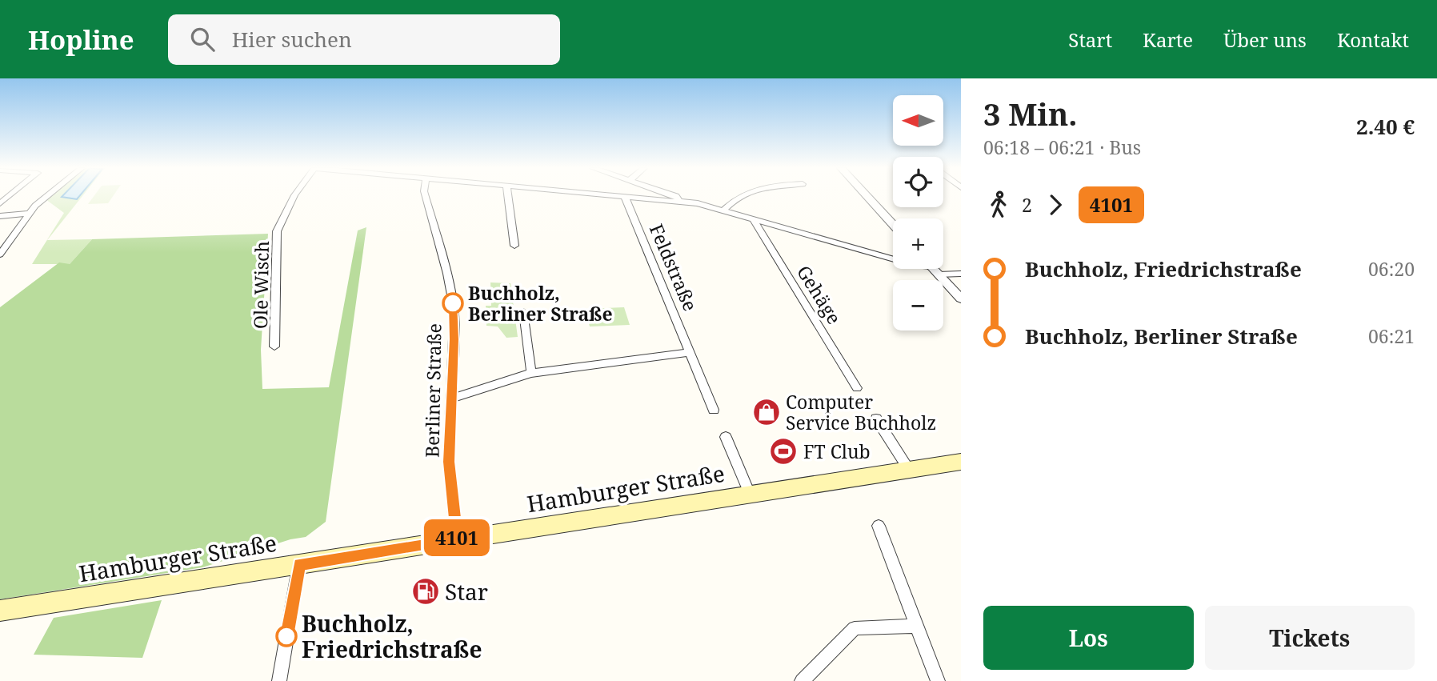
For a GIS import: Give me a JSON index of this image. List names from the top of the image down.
{
  "streets": {
    "main road": ["Hamburger Straße"],
    "street": [
      "Feldstraße",
      "Ole Wisch",
      "Gehäge",
      "Berliner Straße"
    ]
  },
  "crossings": [
    ["Berliner Straße", "Hamburger Straße"]
  ],
  "places": {
    "other": ["Buchholz, Berliner Straße", "Buchholz, Friedrichstraße"],
    "shop": ["Computer Service Buchholz"],
    "sports": ["FT Club"],
    "fuel station": ["Star"]
  },
  "lines": ["bus line 4101"],
  "north": "left",
  "page": {
    "header": "Hopline",
    "search": "Hier suchen",
    "nav": [
      "Start",
      "Karte",
      "Über uns",
      "Kontakt"
    ],
    "on_map": "4101",
    "heading": ["3 Min.", "06:18 – 06:21 · Bus", "2.40 €"],
    "map_buttons": ["+", "−"],
    "legs": ["2", "4101"],
    "list": [
      {
        "name": "Buchholz, Friedrichstraße",
        "value": "06:20"
      },
      {
        "name": "Buchholz, Berliner Straße",
        "value": "06:21"
      }
    ],
    "buttons": ["Los", "Tickets"]
  }
}
